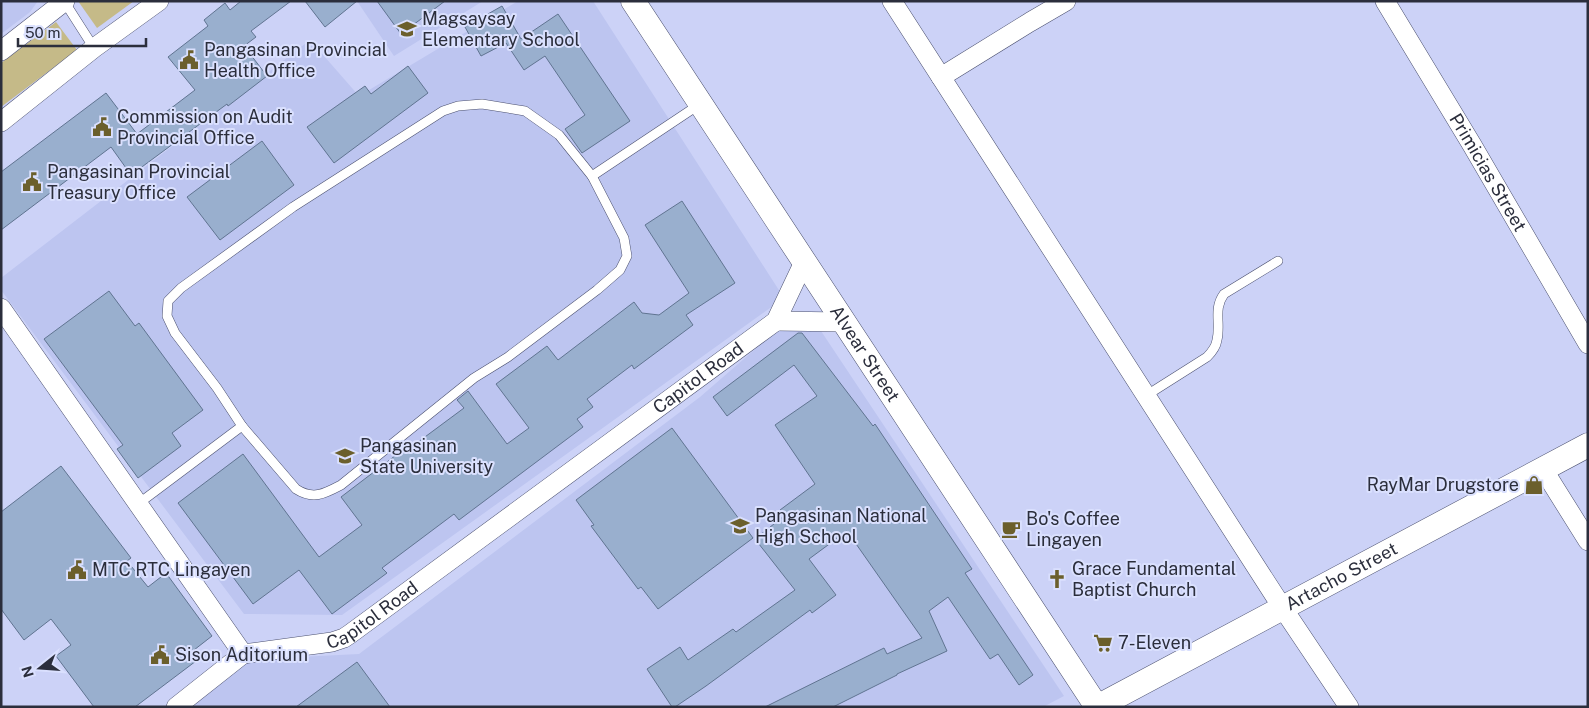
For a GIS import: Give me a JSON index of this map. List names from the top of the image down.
{
  "streets": {
    "street": [
      "Primicias Street",
      "Alvear Street",
      "Capitol Road",
      "Artacho Street"
    ]
  },
  "crossings": [
    ["Alvear Street", "Capitol Road"],
    ["Alvear Street", "Artacho Street"]
  ],
  "places": {
    "school or university": ["Magsaysay Elementary School", "Pangasinan State University", "Pangasinan National High School"],
    "public building": [
      "Pangasinan Provincial Health Office",
      "Commission on Audit Provincial Office",
      "Pangasinan Provincial Treasury Office",
      "MTC RTC Lingayen",
      "Sison Aditorium"
    ],
    "shop": ["RayMar Drugstore"],
    "cafe": ["Bo's Coffee Lingayen"],
    "church": ["Grace Fundamental Baptist Church"],
    "supermarket": ["7-Eleven"]
  },
  "scale_bar": "50 m",
  "north": "left"
}
